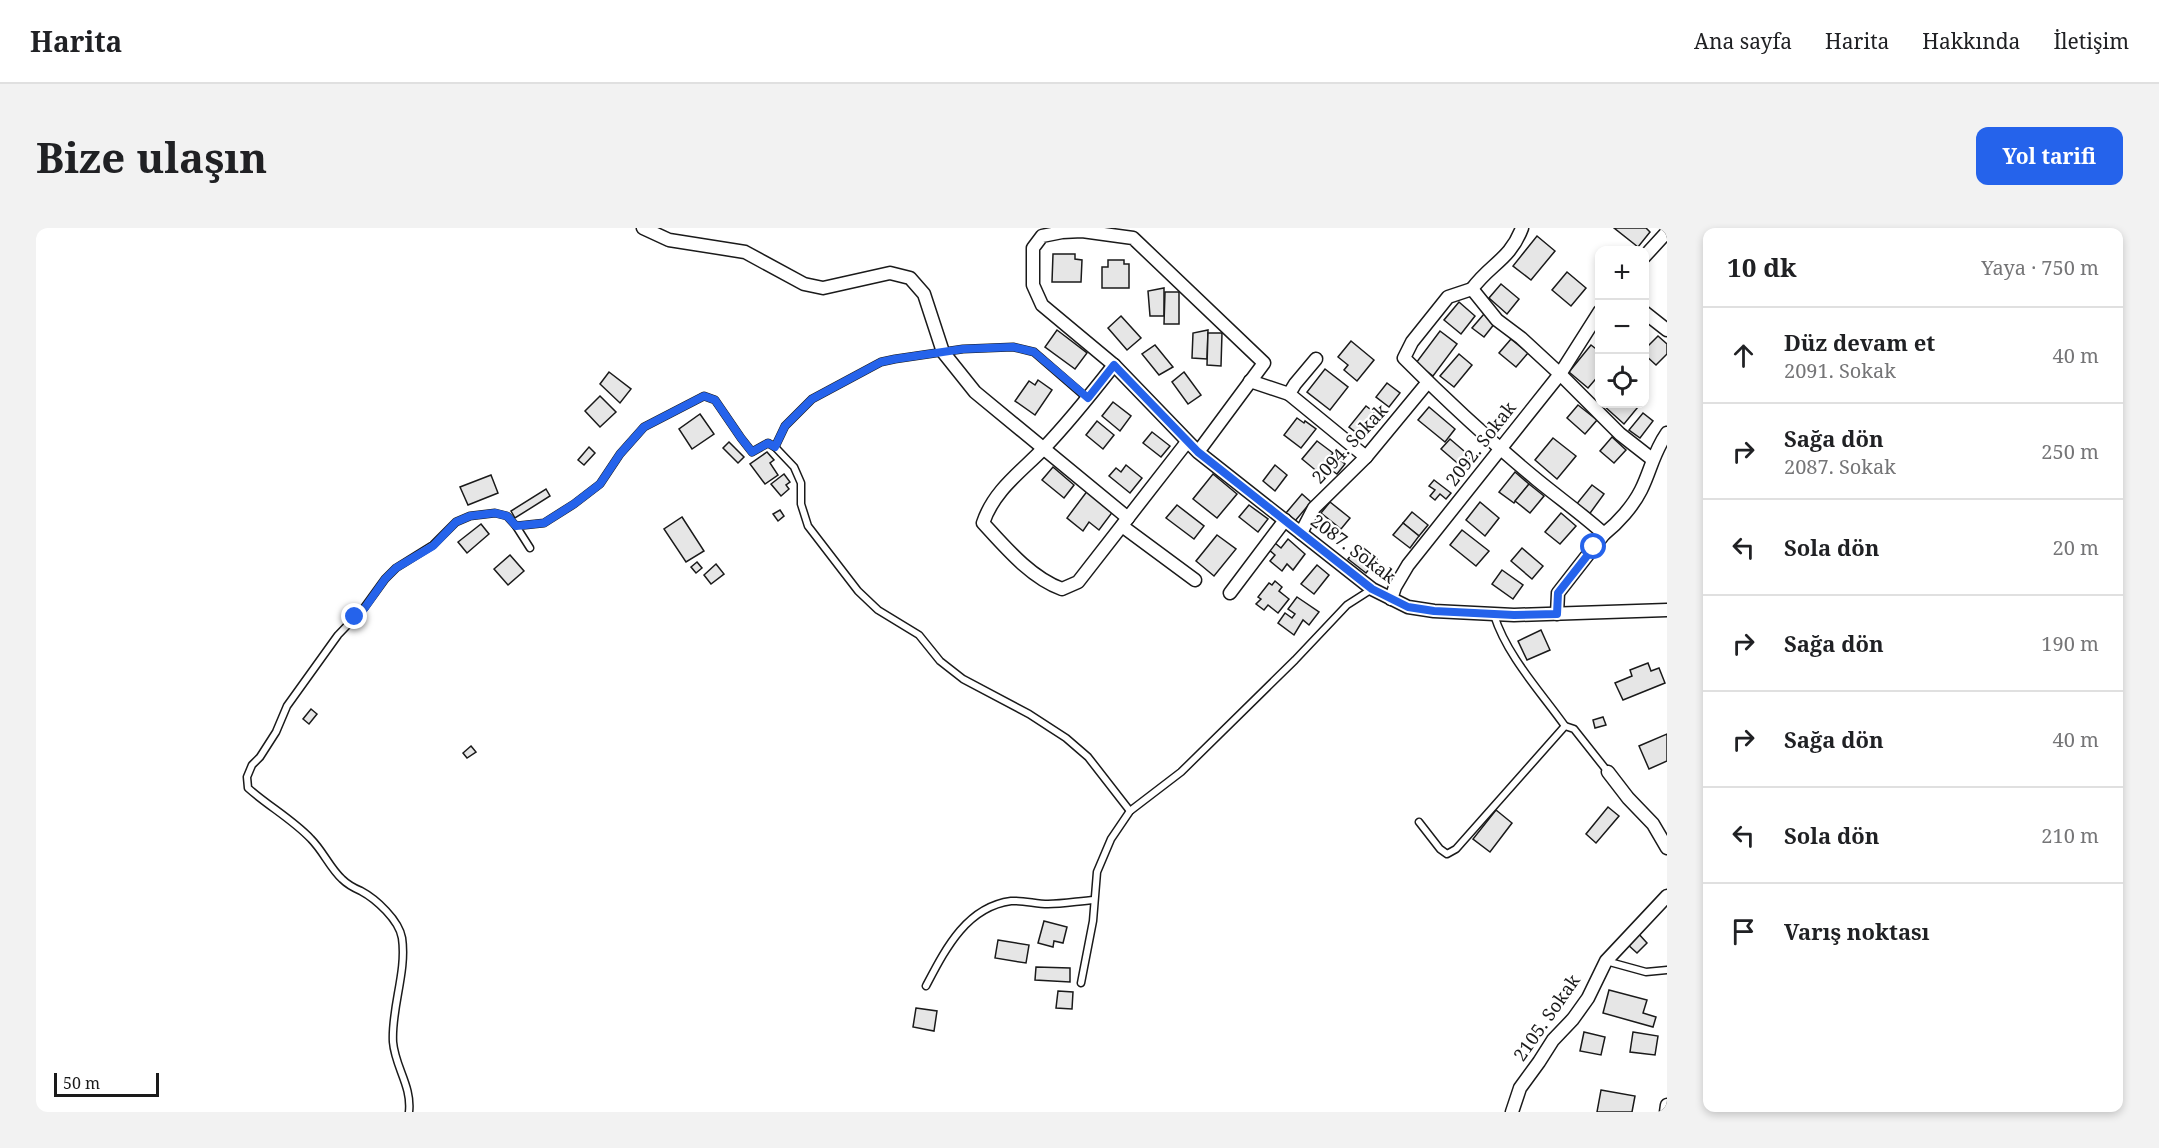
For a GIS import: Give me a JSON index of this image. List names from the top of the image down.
{
  "streets": {
    "street": [
      "2094. Sokak",
      "2092. Sokak",
      "2087. Sokak",
      "2105. Sokak"
    ]
  },
  "crossings": [
    ["2094. Sokak", "2087. Sokak"],
    ["2092. Sokak", "2087. Sokak"]
  ],
  "scale_bar": "50 m",
  "page": {
    "header": "Harita",
    "nav": [
      "Ana sayfa",
      "Harita",
      "Hakkında",
      "İletişim"
    ],
    "buttons": "Yol tarifi",
    "title": "Bize ulaşın",
    "heading": ["10 dk", "Yaya · 750 m"],
    "map_buttons": ["+", "−"],
    "list": [
      ["Düz devam et", "2091. Sokak", "40 m"],
      ["Sağa dön", "2087. Sokak", "250 m"],
      ["Sola dön", "20 m"],
      ["Sağa dön", "190 m"],
      ["Sağa dön", "40 m"],
      ["Sola dön", "210 m"],
      "Varış noktası"
    ],
    "scale": "50 m"
  }
}
